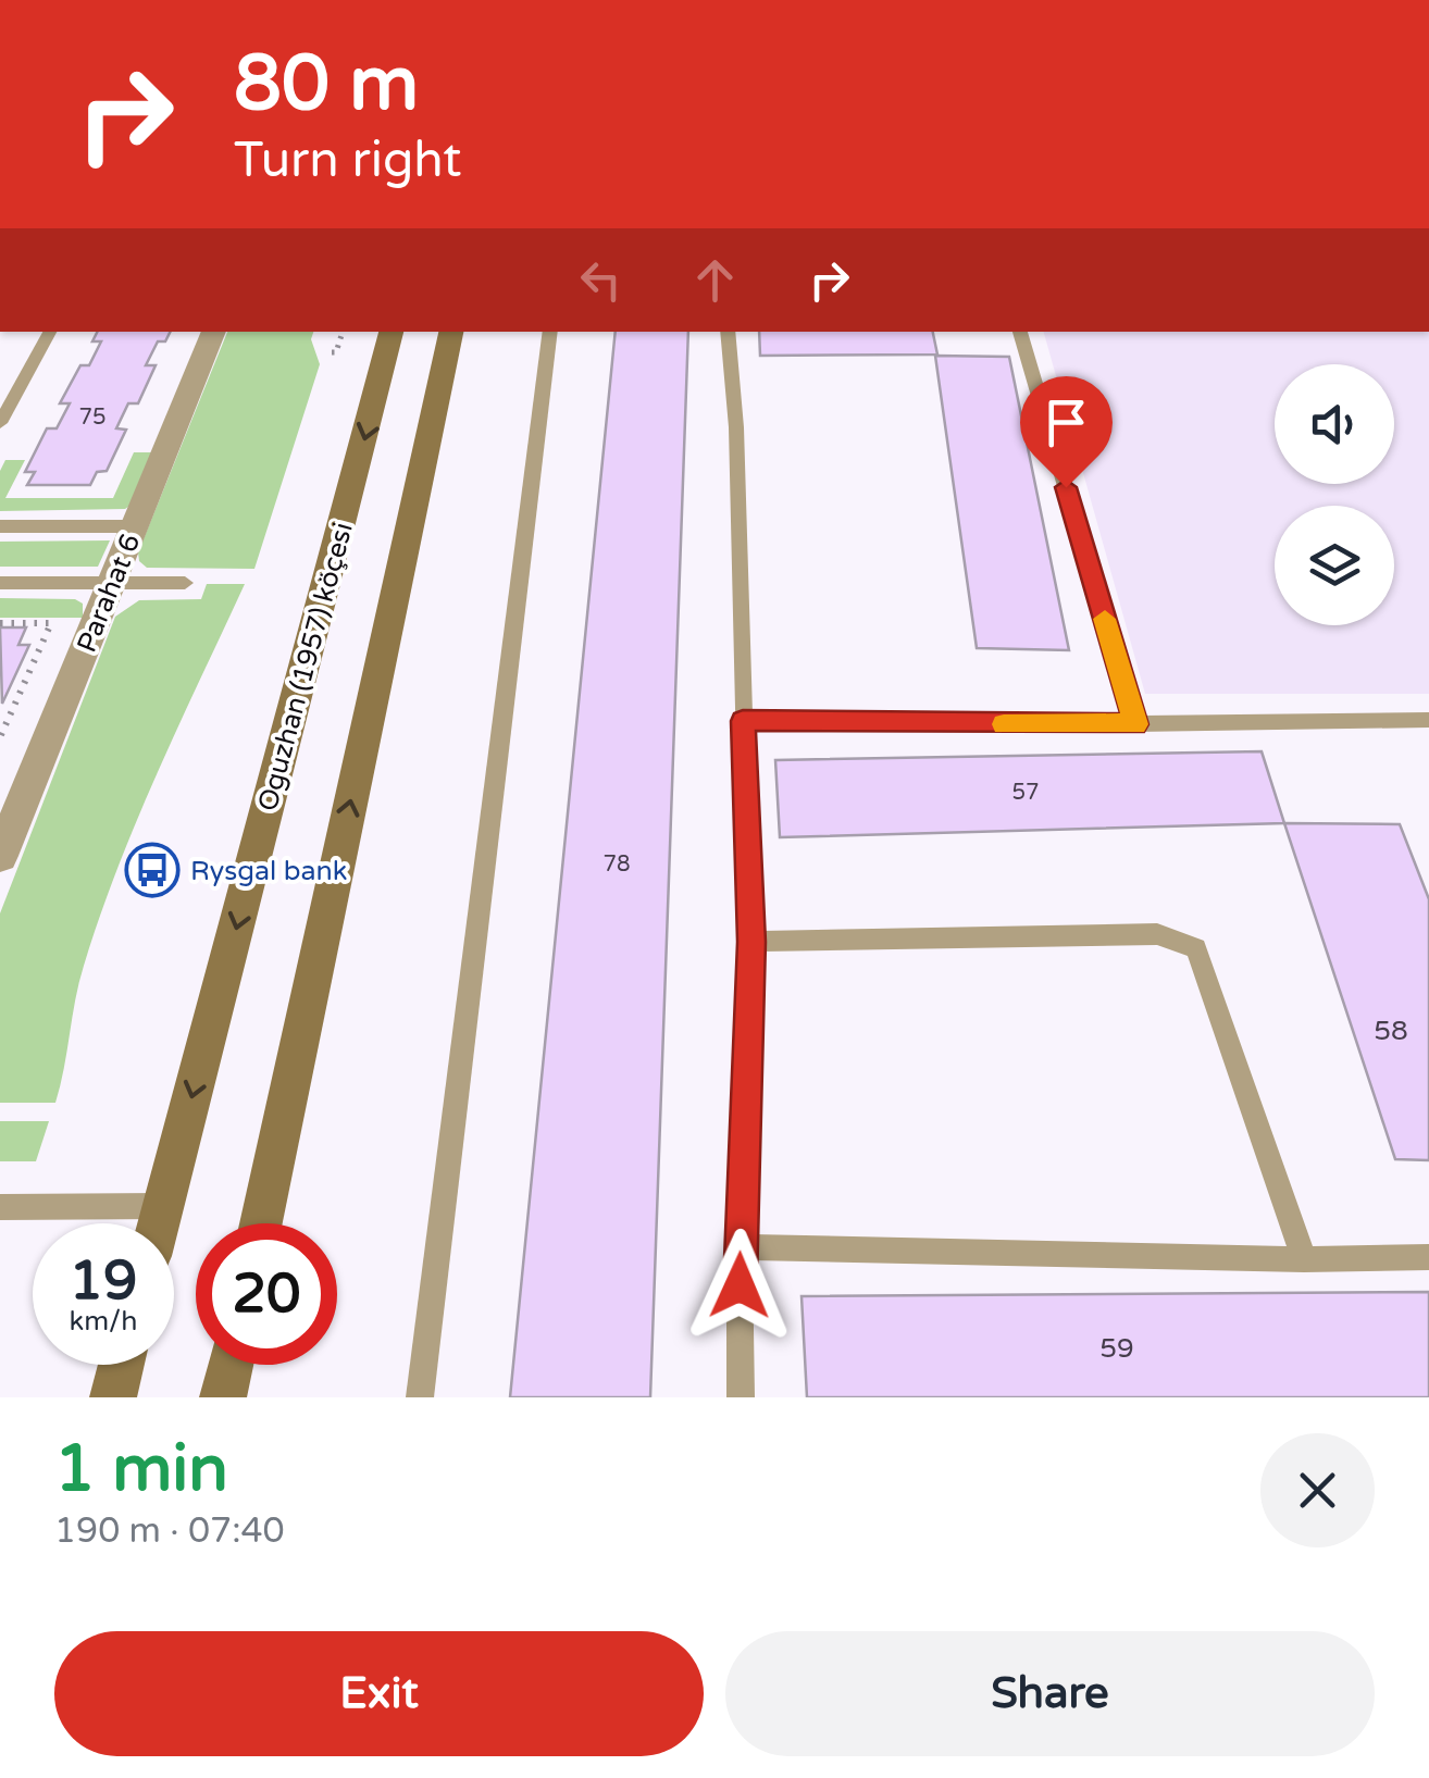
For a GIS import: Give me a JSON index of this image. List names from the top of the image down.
{
  "streets": {
    "main road": ["Oguzhan (1957) köçesi"],
    "street": ["Parahat 6"]
  },
  "places": {
    "bus stop": ["Rysgal bank"]
  },
  "house_numbers": [
    "75",
    "57",
    "78",
    "58",
    "59"
  ],
  "page": {
    "turn": ["80 m", "Turn right"],
    "speed": "19 km/h",
    "limit": "20",
    "heading": ["1 min", "190 m · 07:40"],
    "buttons": ["Exit", "Share"]
  }
}
